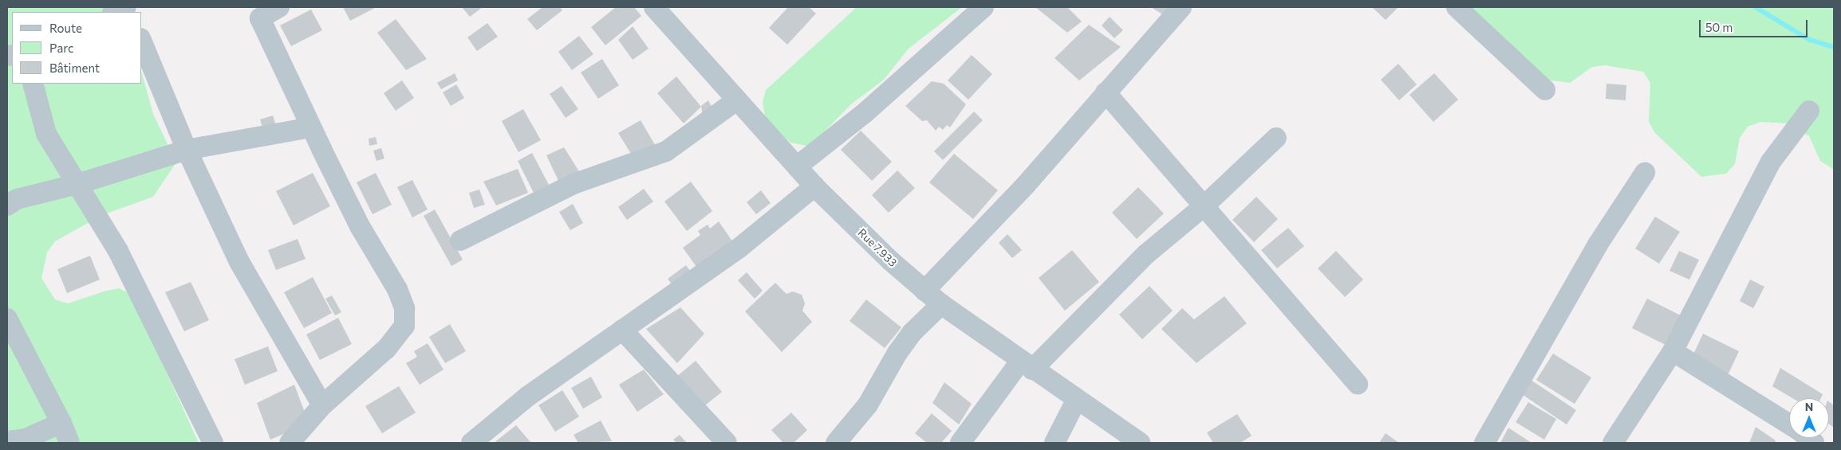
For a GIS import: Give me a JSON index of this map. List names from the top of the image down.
{
  "streets": {
    "street": ["Rue 7.933"]
  },
  "legend": ["Route", "Parc", "Bâtiment"],
  "scale_bar": "50 m",
  "north": "top"
}
